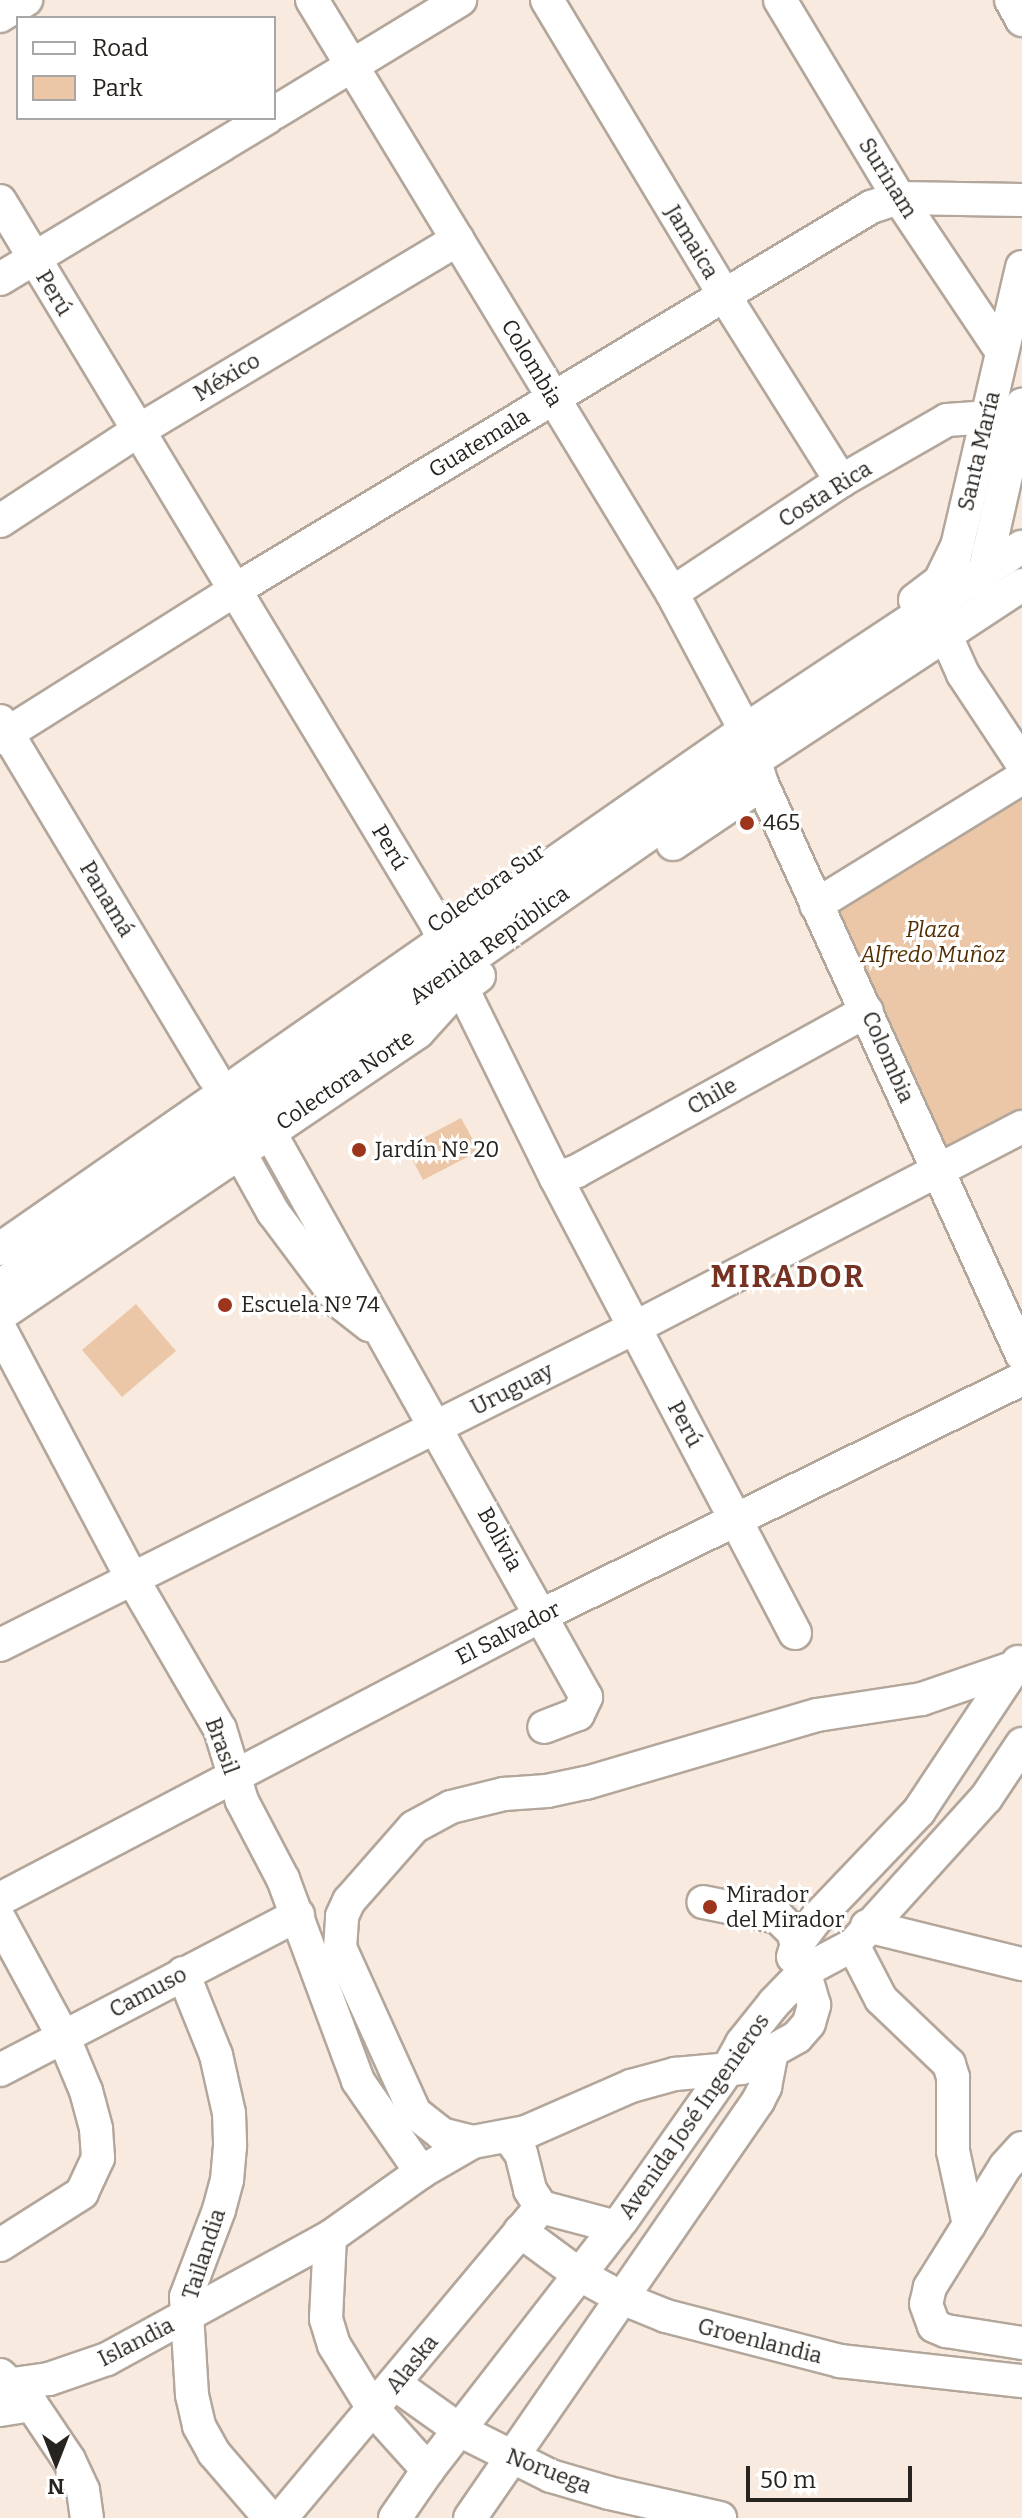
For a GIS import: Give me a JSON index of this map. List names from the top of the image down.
{
  "streets": {
    "street": [
      "Surinam",
      "Jamaica",
      "Perú",
      "Colombia",
      "México",
      "Guatemala",
      "Santa María",
      "Costa Rica",
      "Colectora Sur",
      "Panamá",
      "Avenida República",
      "Colectora Norte",
      "Chile",
      "Uruguay",
      "Bolivia",
      "El Salvador",
      "Brasil",
      "Camuso",
      "Avenida José Ingenieros",
      "Tailandia",
      "Groenlandia",
      "Islandia",
      "Alaska",
      "Noruega"
    ]
  },
  "crossings": [
    ["Surinam", "Guatemala"],
    ["Surinam", "Santa María"],
    ["Jamaica", "Guatemala"],
    ["Jamaica", "Costa Rica"],
    ["Perú", "México"],
    ["Perú", "Guatemala"],
    ["Perú", "Colectora Sur"],
    ["Perú", "Avenida República"],
    ["Perú", "Colectora Norte"],
    ["Perú", "Chile"],
    ["Perú", "Uruguay"],
    ["Perú", "El Salvador"],
    ["Colombia", "México"],
    ["Colombia", "Guatemala"],
    ["Colombia", "Costa Rica"],
    ["Colombia", "Colectora Sur"],
    ["Colombia", "Colectora Norte"],
    ["Colombia", "Chile"],
    ["Colombia", "Uruguay"],
    ["Guatemala", "Panamá"],
    ["Santa María", "Costa Rica"],
    ["Santa María", "Colectora Sur"],
    ["Colectora Sur", "Panamá"],
    ["Colectora Sur", "Avenida República"],
    ["Colectora Sur", "Colectora Norte"],
    ["Avenida República", "Colectora Norte"],
    ["Colectora Norte", "Bolivia"],
    ["Uruguay", "Bolivia"],
    ["Uruguay", "Brasil"],
    ["Bolivia", "El Salvador"],
    ["El Salvador", "Brasil"],
    ["Brasil", "Camuso"],
    ["Brasil", "Islandia"],
    ["Camuso", "Tailandia"],
    ["Avenida José Ingenieros", "Groenlandia"],
    ["Avenida José Ingenieros", "Noruega"],
    ["Tailandia", "Islandia"],
    ["Tailandia", "Alaska"],
    ["Groenlandia", "Alaska"],
    ["Alaska", "Noruega"]
  ],
  "districts": ["MIRADOR"],
  "parks": ["Plaza Alfredo Muñoz"],
  "places": [
    "465",
    "Jardín Nº 20",
    "Escuela Nº 74",
    "Mirador del Mirador"
  ],
  "legend": ["Road", "Park"],
  "scale_bar": "50 m",
  "north": "bottom"
}
